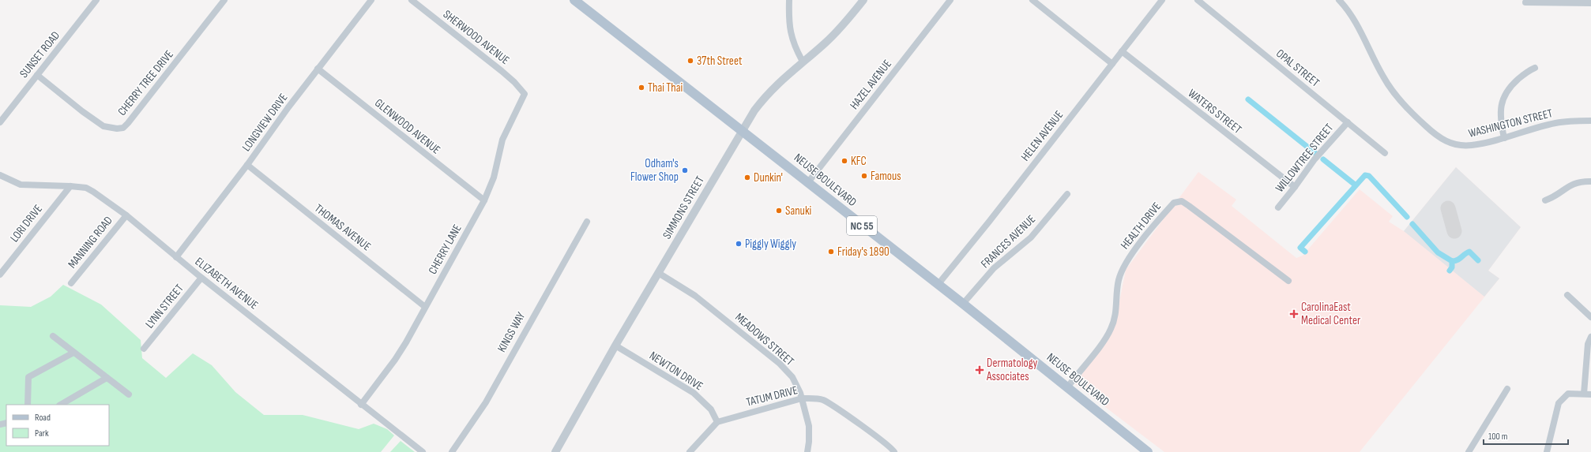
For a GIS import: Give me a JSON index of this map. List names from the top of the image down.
{
  "streets": {
    "main road": ["NEUSE BOULEVARD", "NC 55"],
    "street": [
      "SHERWOOD AVENUE",
      "SUNSET ROAD",
      "OPAL STREET",
      "CHERRY TREE DRIVE",
      "HAZEL AVENUE",
      "WATERS STREET",
      "LONGVIEW DRIVE",
      "WASHINGTON STREET",
      "GLENWOOD AVENUE",
      "HELEN AVENUE",
      "WILLOWTREE STREET",
      "SIMMONS STREET",
      "LORI DRIVE",
      "HEALTH DRIVE",
      "THOMAS AVENUE",
      "FRANCES AVENUE",
      "MANNING ROAD",
      "CHERRY LANE",
      "ELIZABETH AVENUE",
      "LYNN STREET",
      "KINGS WAY",
      "MEADOWS STREET",
      "NEWTON DRIVE",
      "TATUM DRIVE"
    ]
  },
  "crossings": [
    ["SHERWOOD AVENUE", "CHERRY LANE"],
    ["SUNSET ROAD", "CHERRY TREE DRIVE"],
    ["OPAL STREET", "WILLOWTREE STREET"],
    ["HAZEL AVENUE", "NEUSE BOULEVARD"],
    ["WATERS STREET", "HELEN AVENUE"],
    ["WATERS STREET", "WILLOWTREE STREET"],
    ["LONGVIEW DRIVE", "GLENWOOD AVENUE"],
    ["LONGVIEW DRIVE", "THOMAS AVENUE"],
    ["LONGVIEW DRIVE", "ELIZABETH AVENUE"],
    ["GLENWOOD AVENUE", "CHERRY LANE"],
    ["HELEN AVENUE", "NEUSE BOULEVARD"],
    ["NEUSE BOULEVARD", "SIMMONS STREET"],
    ["NEUSE BOULEVARD", "HEALTH DRIVE"],
    ["NEUSE BOULEVARD", "FRANCES AVENUE"],
    ["SIMMONS STREET", "MEADOWS STREET"],
    ["SIMMONS STREET", "NEWTON DRIVE"],
    ["LORI DRIVE", "ELIZABETH AVENUE"],
    ["THOMAS AVENUE", "CHERRY LANE"],
    ["MANNING ROAD", "ELIZABETH AVENUE"],
    ["CHERRY LANE", "ELIZABETH AVENUE"],
    ["ELIZABETH AVENUE", "LYNN STREET"],
    ["MEADOWS STREET", "TATUM DRIVE"],
    ["NEWTON DRIVE", "TATUM DRIVE"]
  ],
  "places": {
    "other": [
      "37th Street",
      "Thai Thai",
      "KFC",
      "Odham's Flower Shop",
      "Famous",
      "Dunkin'",
      "Sanuki",
      "Piggly Wiggly",
      "Friday's 1890"
    ],
    "health": ["CarolinaEast Medical Center", "Dermatology Associates"]
  },
  "legend": ["Road", "Park"],
  "scale_bar": "100 m"
}
